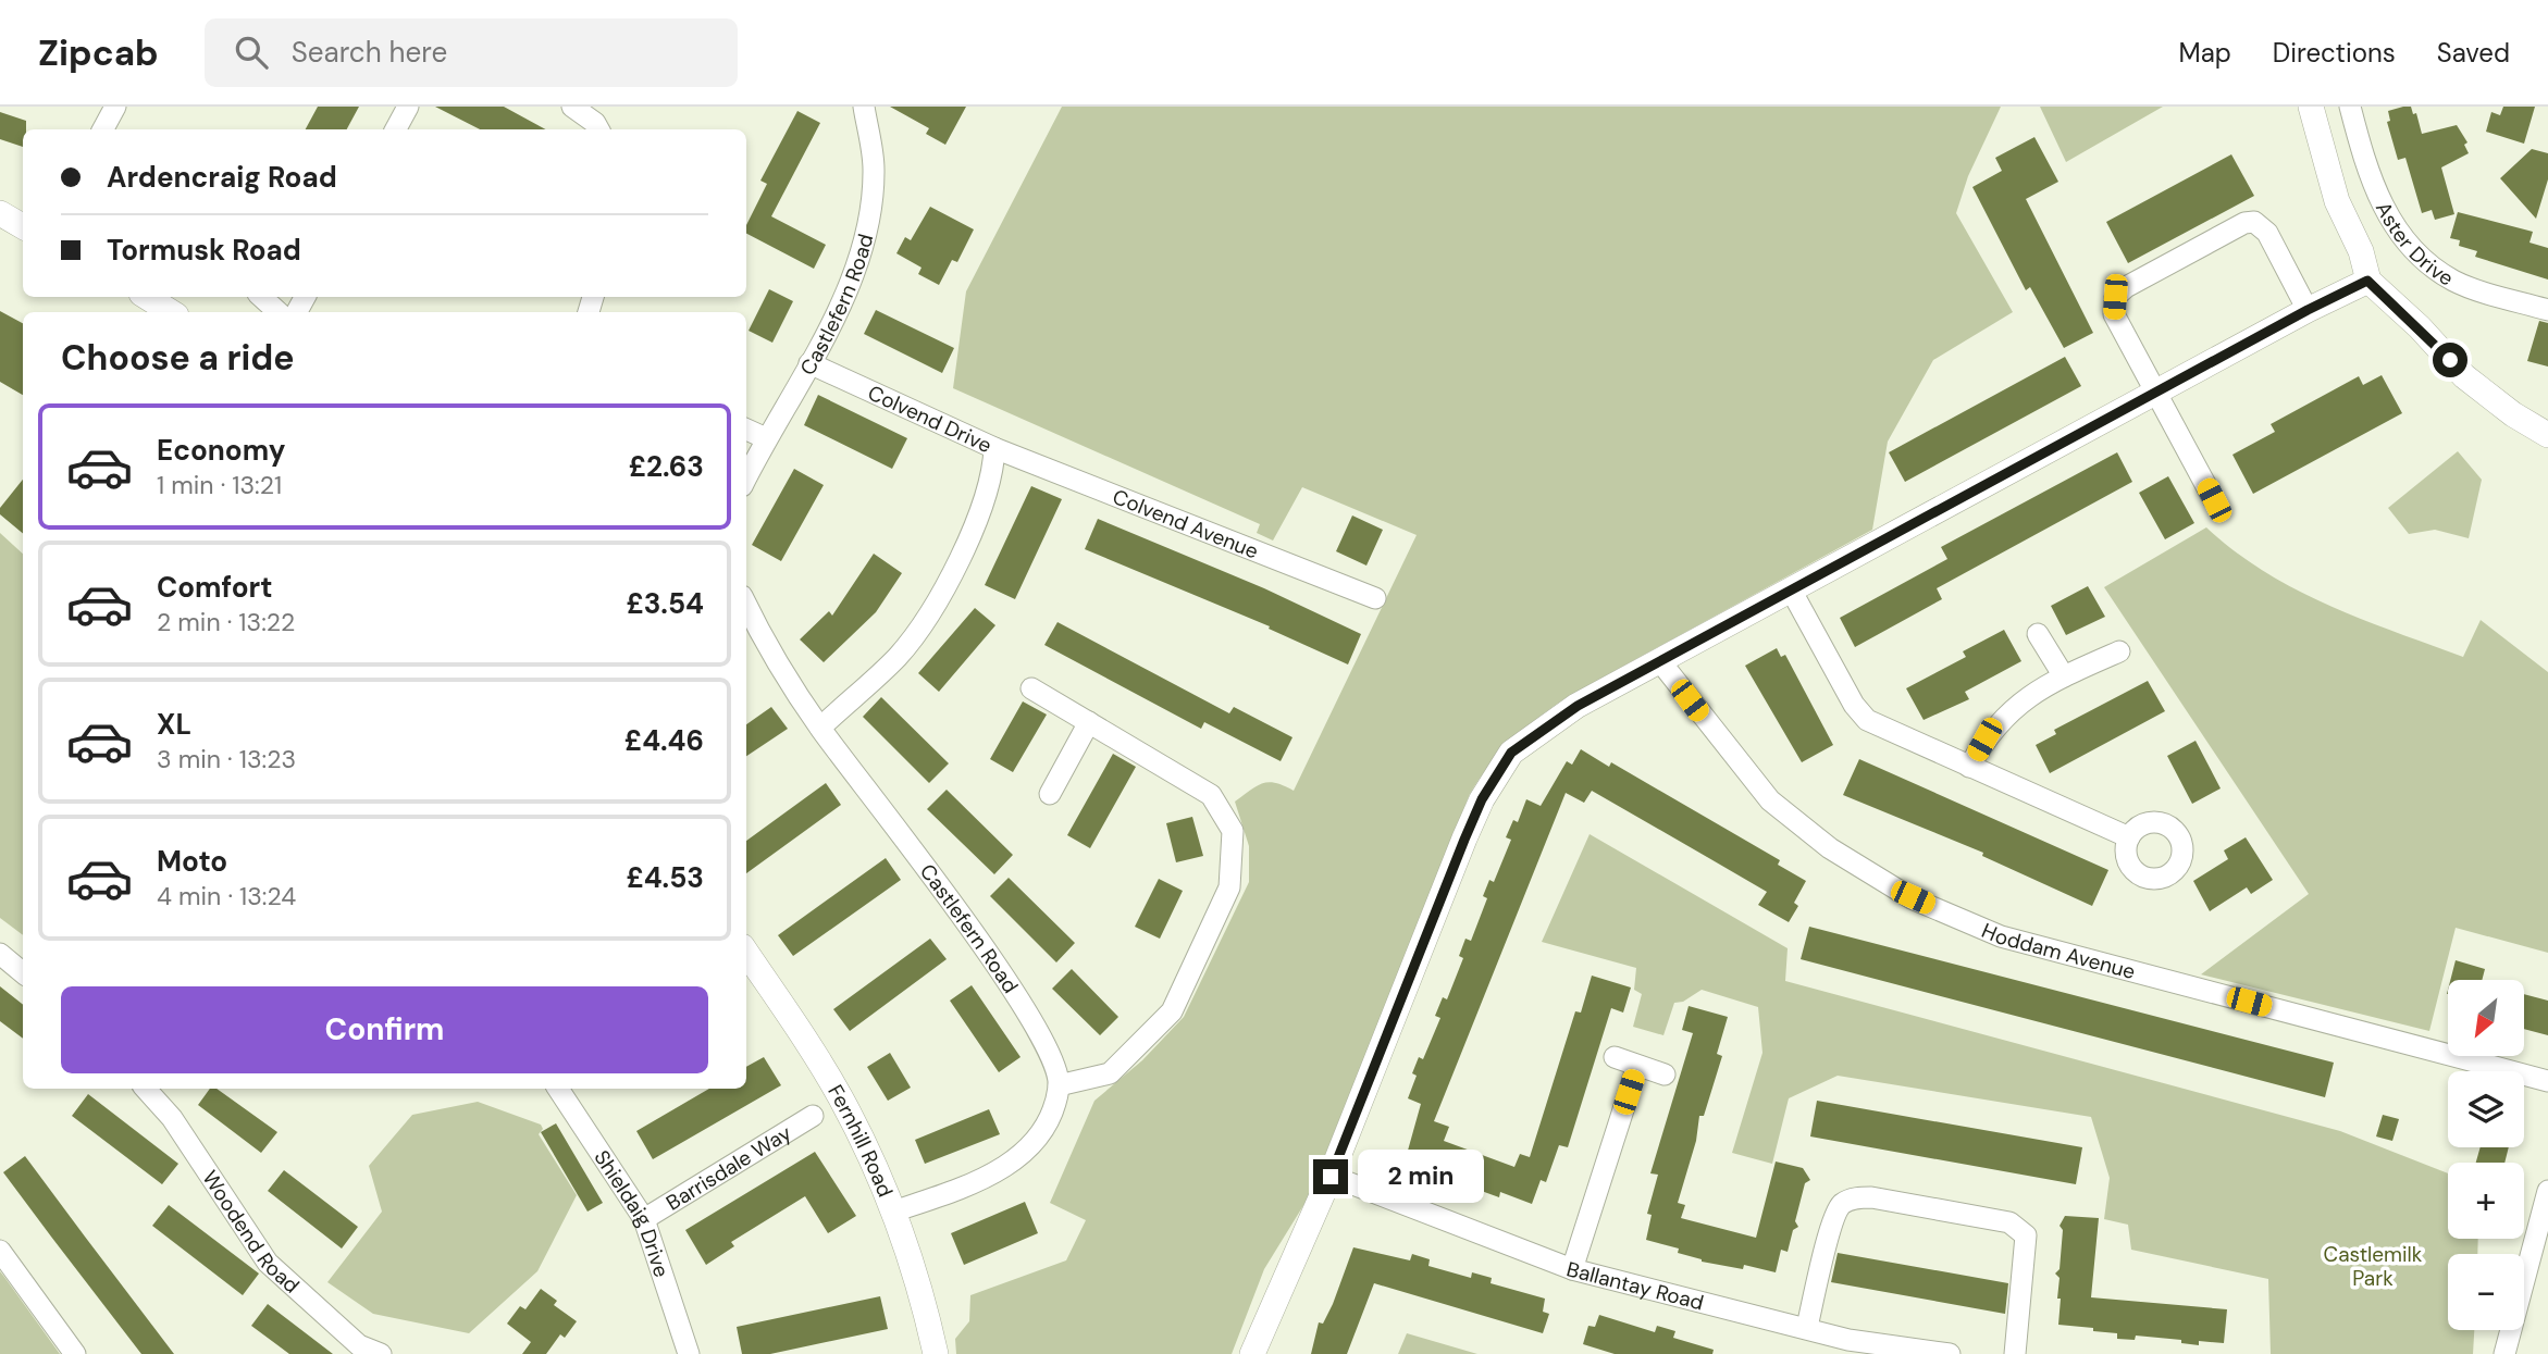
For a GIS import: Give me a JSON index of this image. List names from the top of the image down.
{
  "streets": {
    "street": [
      "Aster Drive",
      "Castlefern Road",
      "Colvend Drive",
      "Colvend Avenue",
      "Hoddam Avenue",
      "Fernhill Road",
      "Barrisdale Way",
      "Shieldaig Drive",
      "Woodend Road",
      "Ballantay Road"
    ]
  },
  "crossings": [
    ["Castlefern Road", "Colvend Drive"],
    ["Colvend Drive", "Colvend Avenue"],
    ["Barrisdale Way", "Shieldaig Drive"]
  ],
  "parks": ["Castlemilk Park"],
  "north": "bottom left",
  "page": {
    "header": "Zipcab",
    "search": "Search here",
    "nav": ["Map", "Directions", "Saved"],
    "banner": ["Ardencraig Road", "Tormusk Road"],
    "heading": "Choose a ride",
    "list": [
      {
        "name": "Economy",
        "note": "1 min · 13:21",
        "value": "£2.63"
      },
      {
        "name": "Comfort",
        "note": "2 min · 13:22",
        "value": "£3.54"
      },
      {
        "name": "XL",
        "note": "3 min · 13:23",
        "value": "£4.46"
      },
      {
        "name": "Moto",
        "note": "4 min · 13:24",
        "value": "£4.53"
      }
    ],
    "buttons": "Confirm",
    "map_buttons": ["+", "−"],
    "bubble": "2 min"
  }
}
